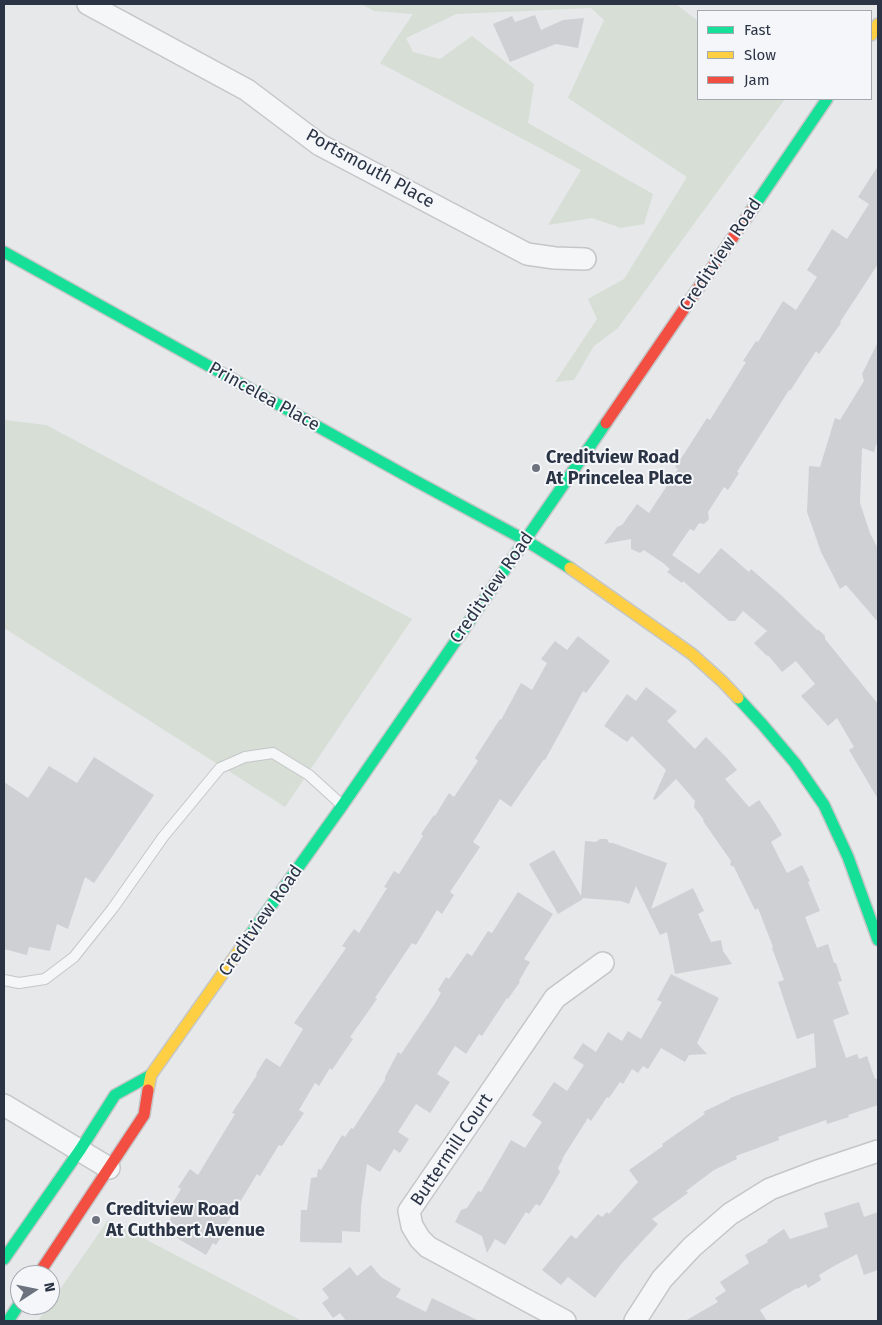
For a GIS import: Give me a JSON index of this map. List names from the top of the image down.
{
  "streets": {
    "main road": ["Creditview Road", "Princelea Place"],
    "street": ["Portsmouth Place", "Buttermill Court"]
  },
  "crossings": [
    ["Creditview Road", "Princelea Place"]
  ],
  "places": ["Creditview Road At Princelea Place", "Creditview Road At Cuthbert Avenue"],
  "legend": ["Fast", "Slow", "Jam"],
  "north": "right"
}
